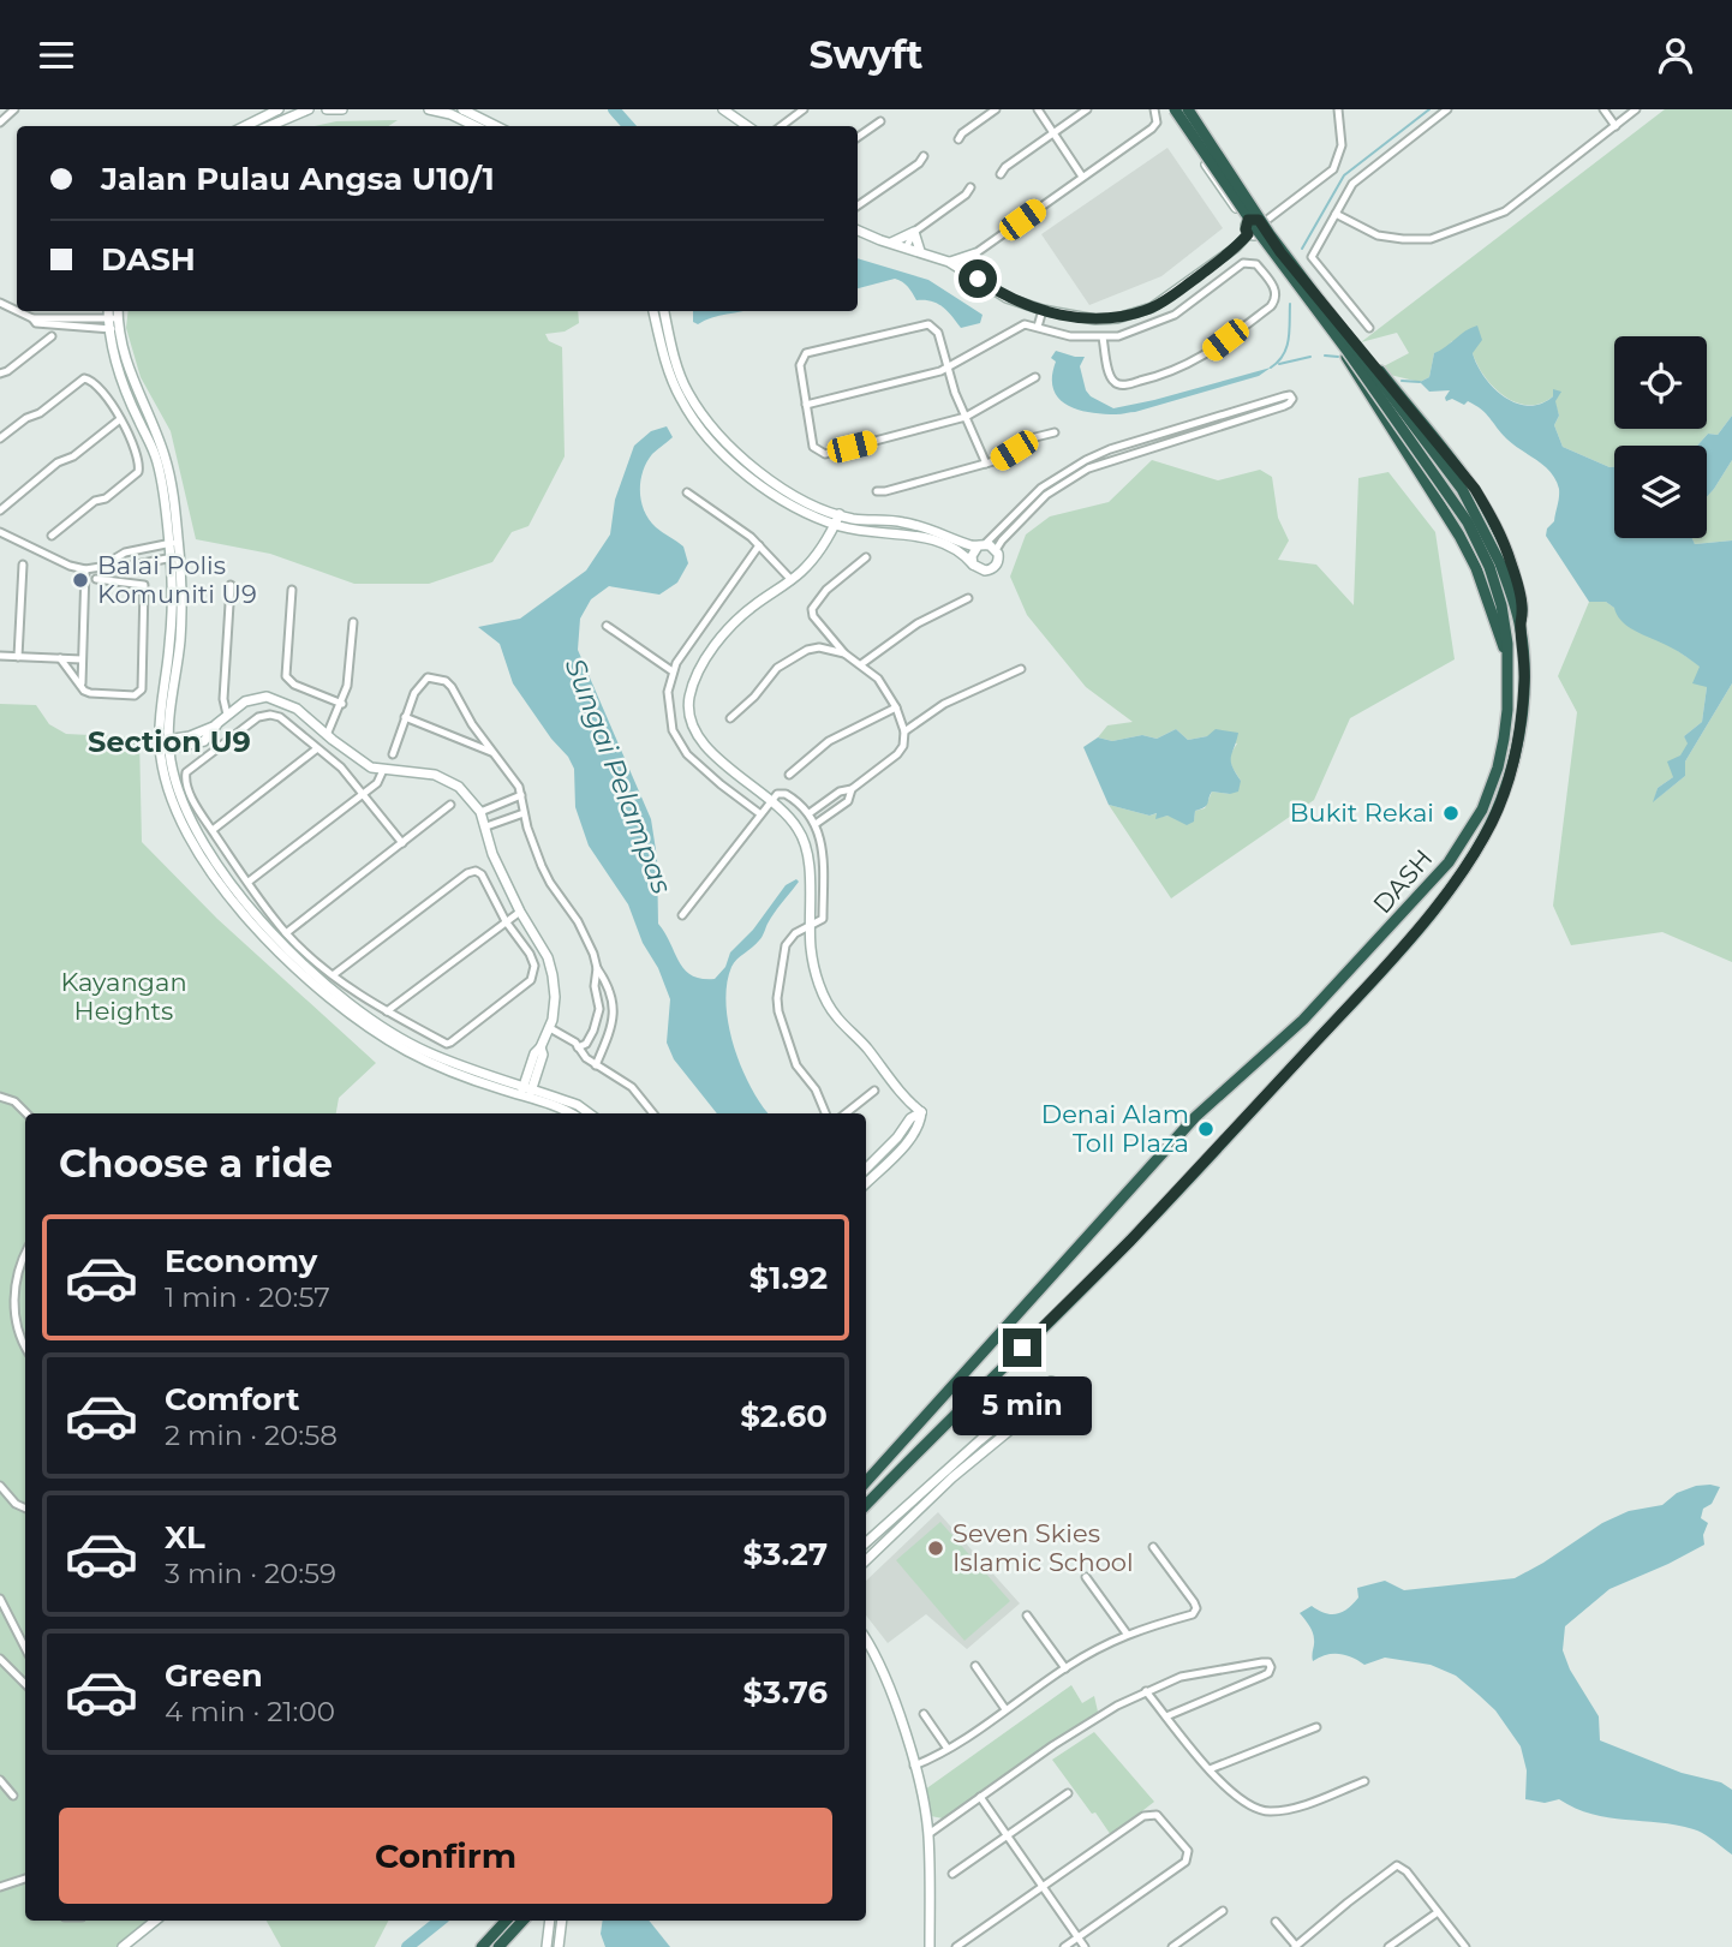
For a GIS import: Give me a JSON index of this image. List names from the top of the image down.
{
  "streets": {
    "highway": ["DASH"]
  },
  "districts": ["Section U9"],
  "water": ["Sungai Pelampas"],
  "parks": ["Kayangan Heights"],
  "places": [
    "Balai Polis Komuniti U9",
    "Bukit Rekai",
    "Denai Alam Toll Plaza",
    "Seven Skies Islamic School"
  ],
  "page": {
    "header": "Swyft",
    "banner": ["Jalan Pulau Angsa U10/1", "DASH"],
    "heading": "Choose a ride",
    "list": [
      {
        "name": "Economy",
        "note": "1 min · 20:57",
        "value": "$1.92"
      },
      {
        "name": "Comfort",
        "note": "2 min · 20:58",
        "value": "$2.60"
      },
      {
        "name": "XL",
        "note": "3 min · 20:59",
        "value": "$3.27"
      },
      {
        "name": "Green",
        "note": "4 min · 21:00",
        "value": "$3.76"
      }
    ],
    "bubble": "5 min",
    "buttons": "Confirm"
  }
}
